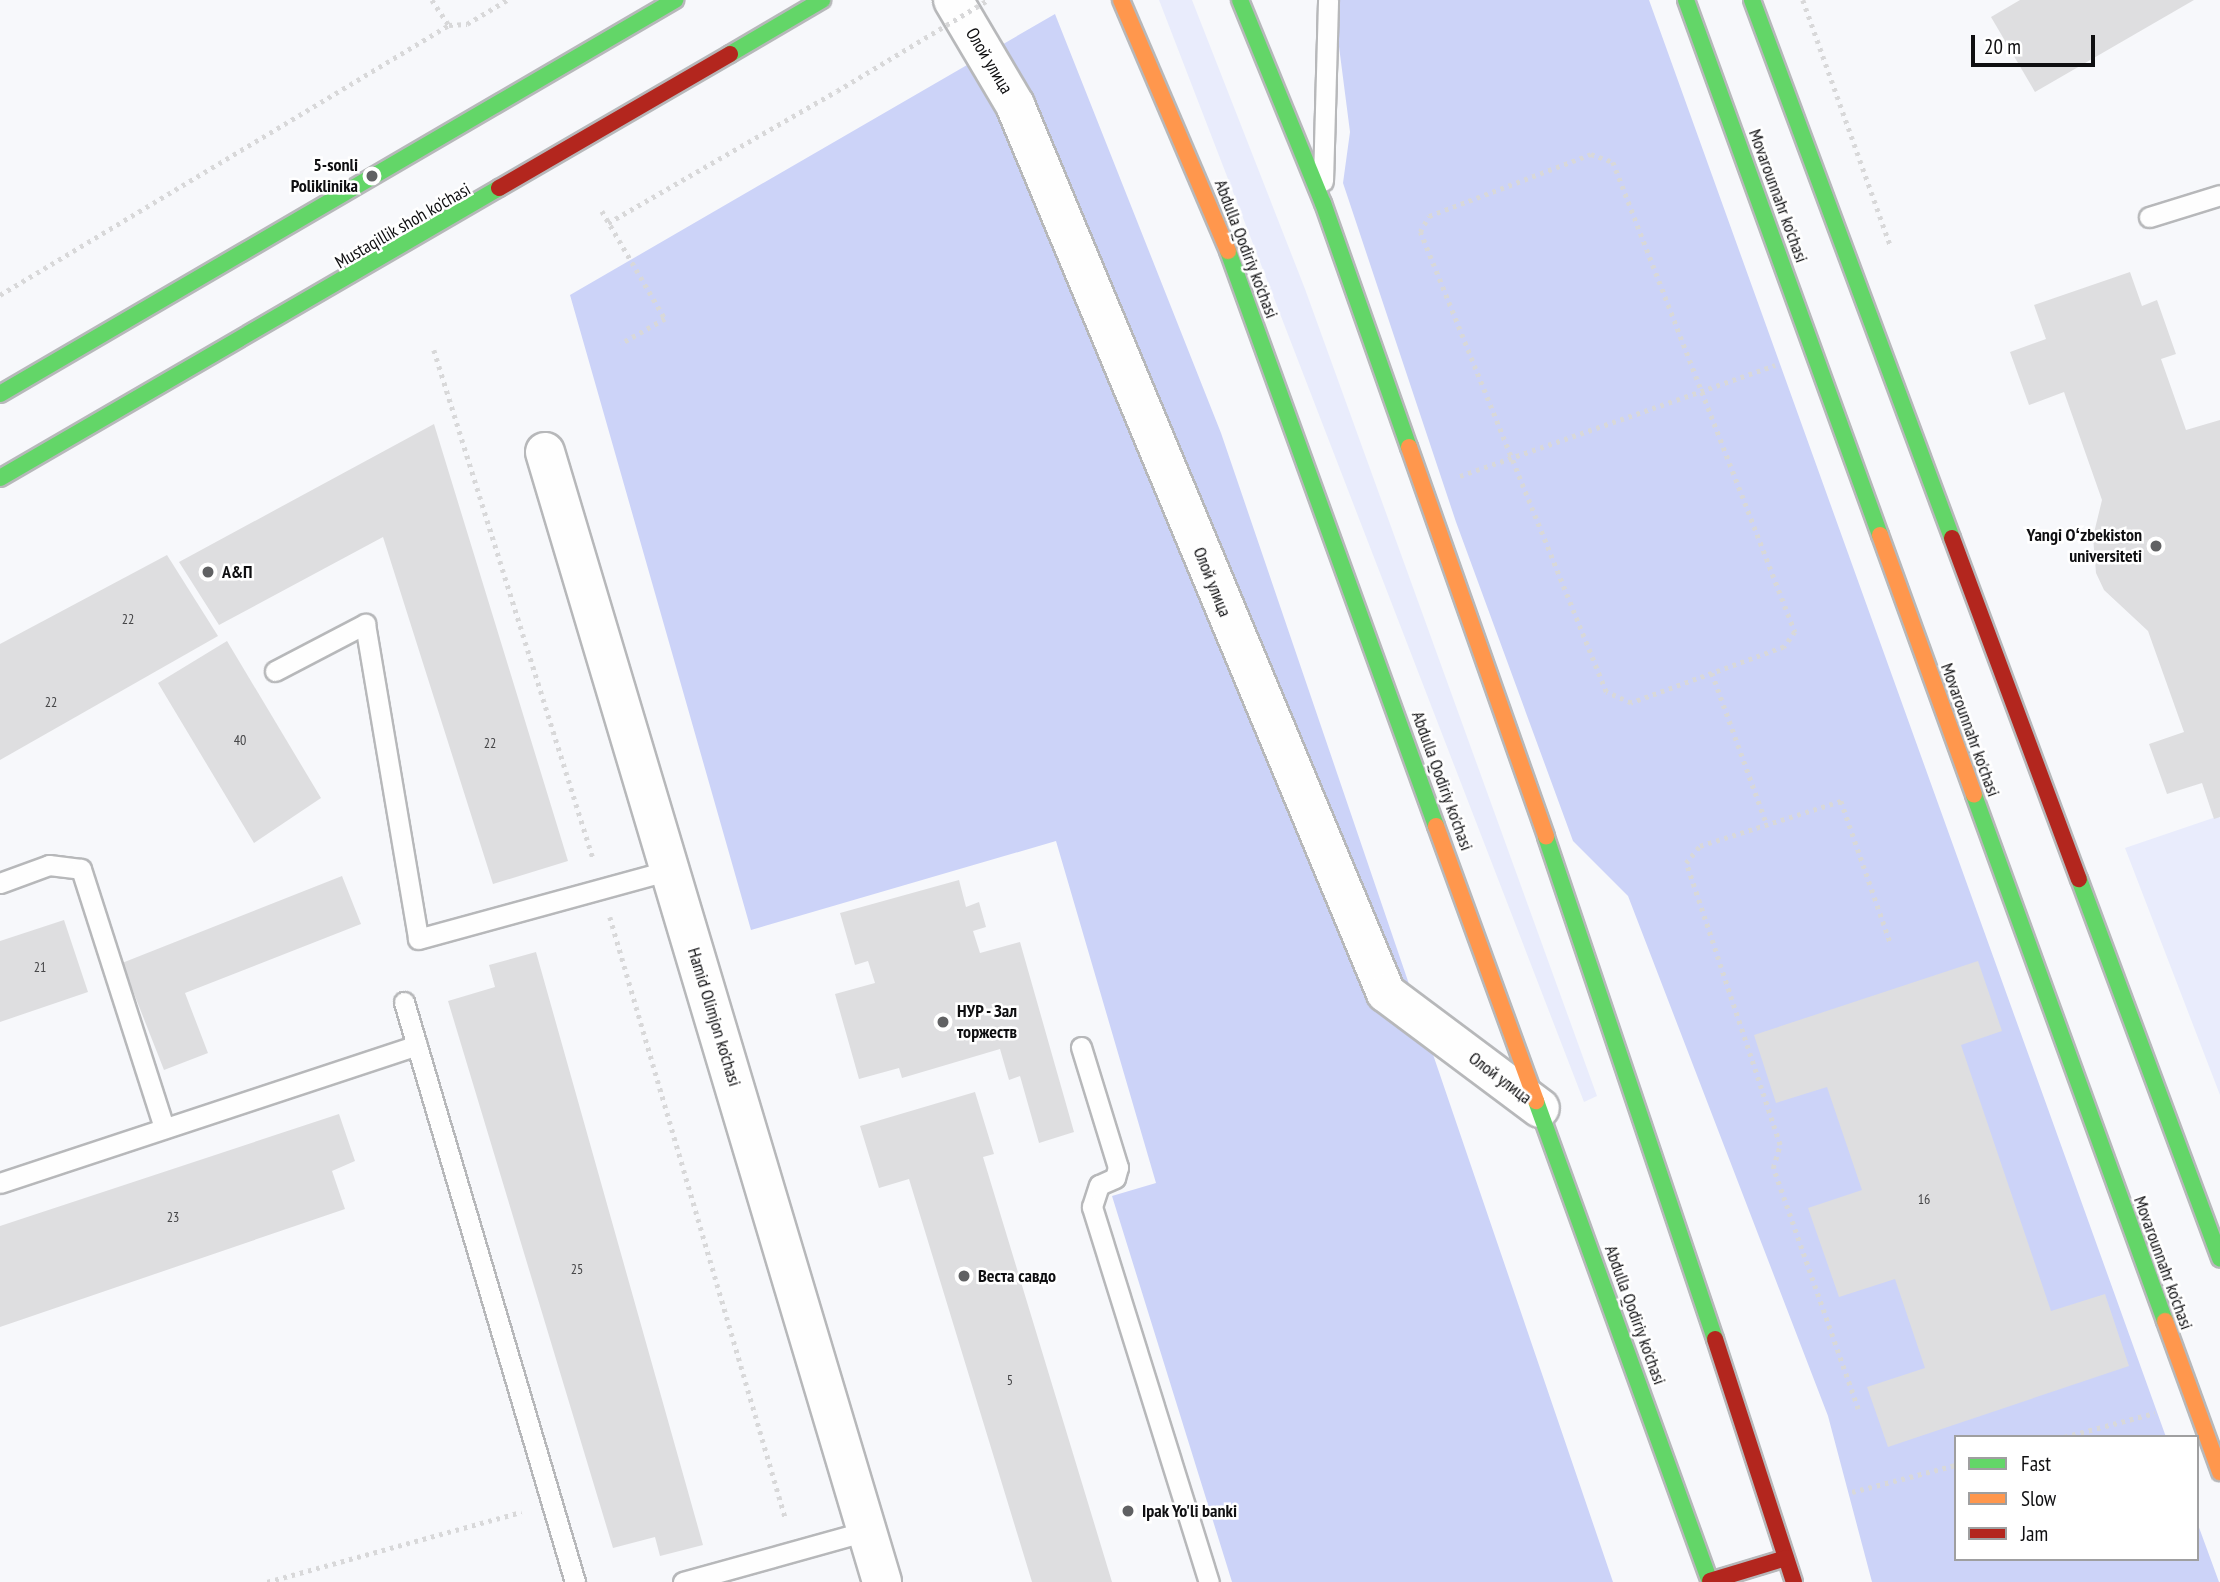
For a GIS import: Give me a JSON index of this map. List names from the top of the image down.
{
  "streets": {
    "main road": ["Movarounnahr ko'chasi", "Mustaqillik shoh ko'chasi", "Abdulla Qodiriy ko'chasi"],
    "street": ["Олой улица", "Hamid Olimjon ko’chasi"]
  },
  "crossings": [
    ["Олой улица", "Abdulla Qodiriy ko'chasi"]
  ],
  "places": [
    "5-sonli Poliklinika",
    "Yangi Oʻzbekiston universiteti",
    "А&П",
    "НУР - Зал торжеств",
    "Веста савдо",
    "Ipak Yo'li banki"
  ],
  "house_numbers": [
    "22",
    "22",
    "40",
    "22",
    "21",
    "16",
    "23",
    "25",
    "5"
  ],
  "legend": ["Fast", "Slow", "Jam"],
  "scale_bar": "20 m"
}
